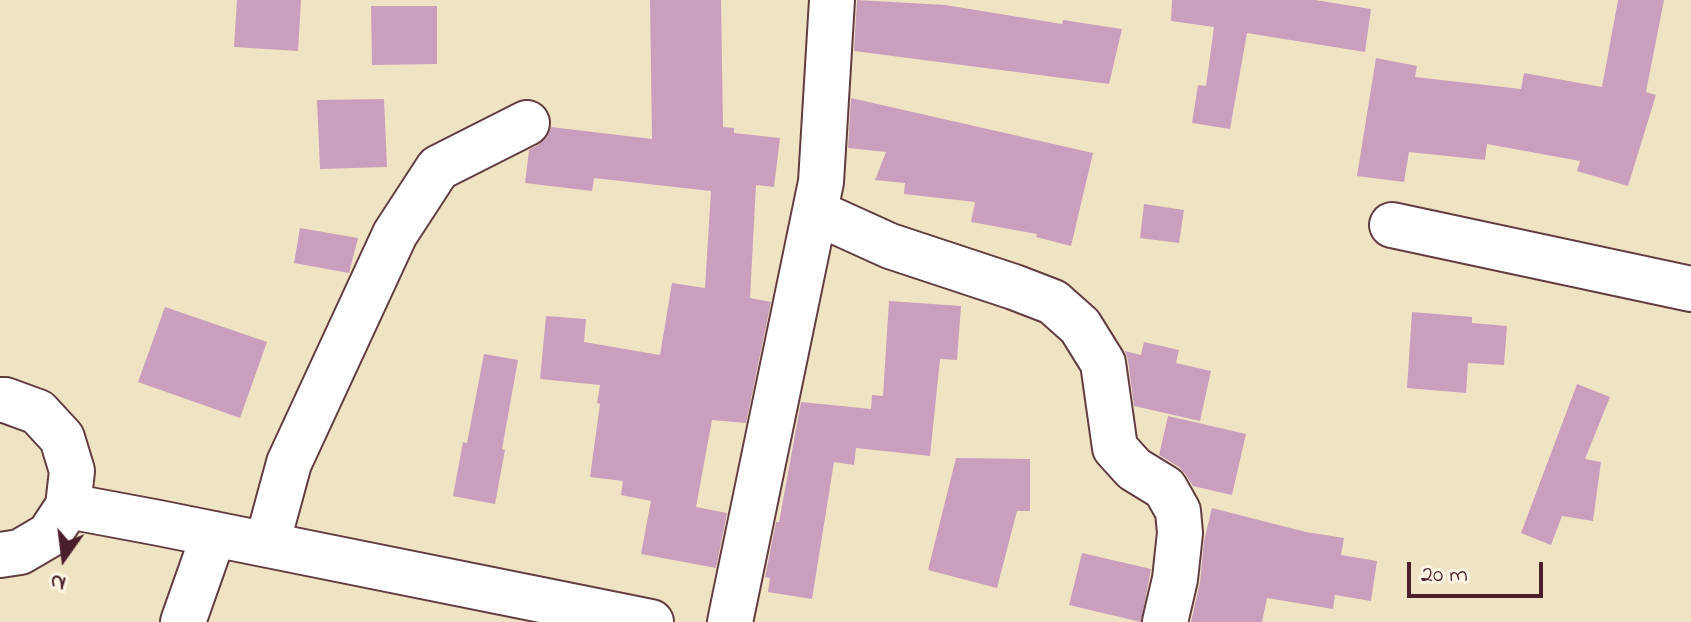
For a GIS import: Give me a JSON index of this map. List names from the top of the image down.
{
  "scale_bar": "20 m",
  "north": "bottom"
}
